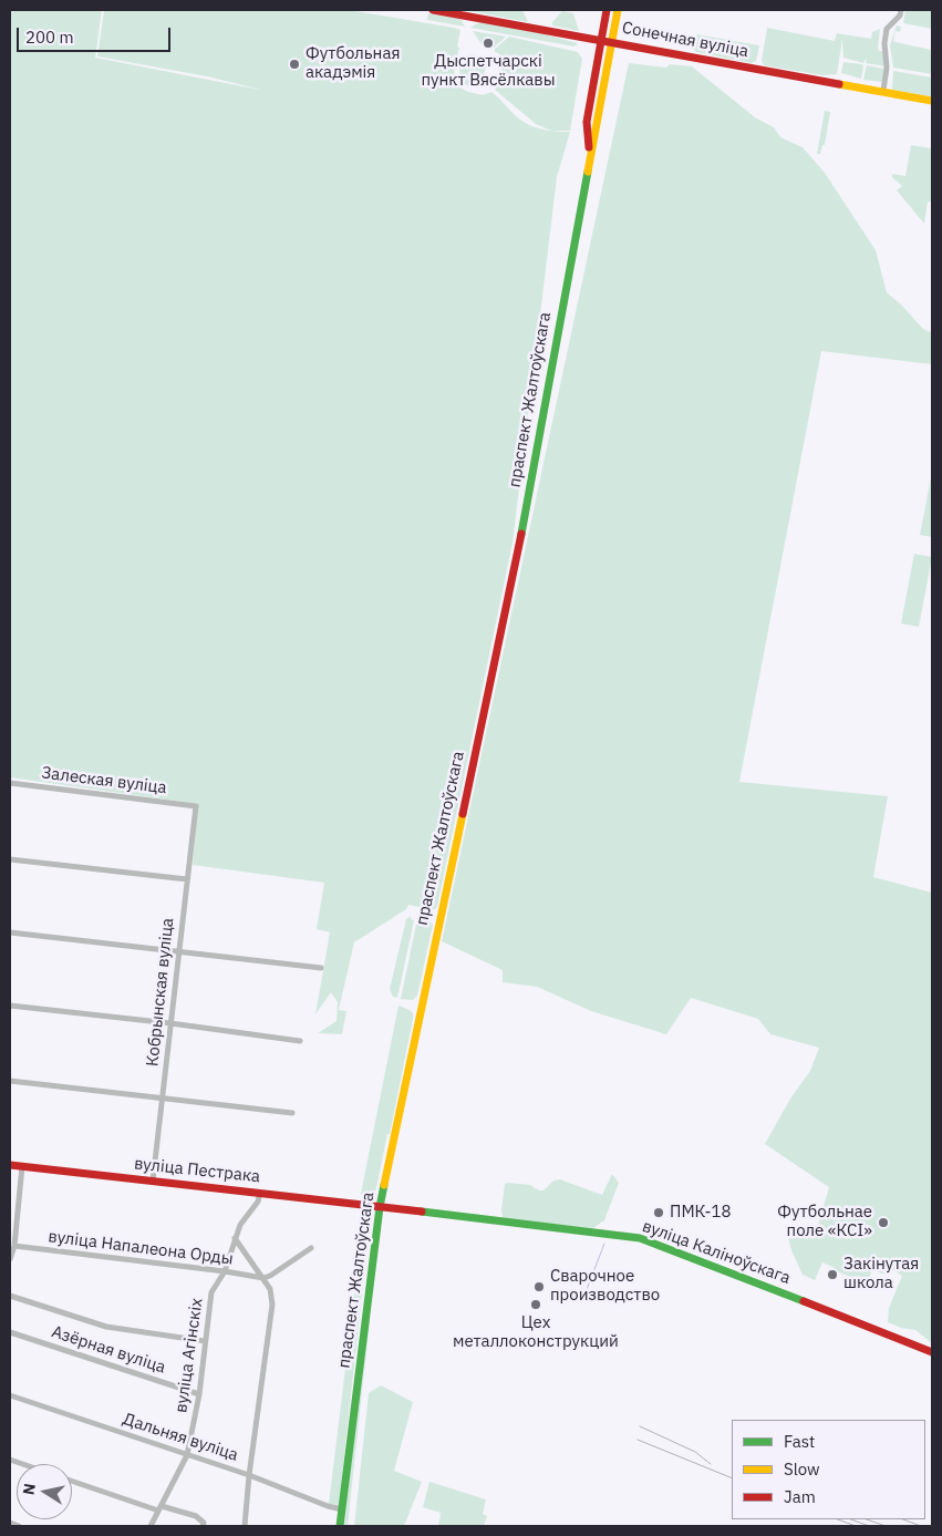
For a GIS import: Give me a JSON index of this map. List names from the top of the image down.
{
  "streets": {
    "main road": [
      "Сонечная вуліца",
      "праспект Жалтоўскага",
      "вуліца Пестрака",
      "вуліца Каліноўскага"
    ],
    "street": [
      "Залеская вуліца",
      "Кобрынская вуліца",
      "вуліца Напалеона Орды",
      "Азёрная вуліца",
      "вуліца Агінскіх",
      "Дальняя вуліца"
    ]
  },
  "crossings": [
    ["Сонечная вуліца", "праспект Жалтоўскага"],
    ["праспект Жалтоўскага", "вуліца Пестрака"],
    ["праспект Жалтоўскага", "вуліца Каліноўскага"],
    ["праспект Жалтоўскага", "Дальняя вуліца"],
    ["Залеская вуліца", "Кобрынская вуліца"],
    ["Кобрынская вуліца", "вуліца Пестрака"],
    ["вуліца Пестрака", "вуліца Каліноўскага"],
    ["вуліца Пестрака", "вуліца Агінскіх"],
    ["вуліца Напалеона Орды", "вуліца Агінскіх"],
    ["Азёрная вуліца", "вуліца Агінскіх"],
    ["вуліца Агінскіх", "Дальняя вуліца"]
  ],
  "places": [
    "Дыспетчарскі пункт Вясёлкавы",
    "Футбольная акадэмія",
    "ПМК-18",
    "Футбольнае поле «КСІ»",
    "Закінутая школа",
    "Сварочное производство",
    "Цех металлоконструкций"
  ],
  "legend": ["Fast", "Slow", "Jam"],
  "scale_bar": "200 m",
  "north": "left"
}
